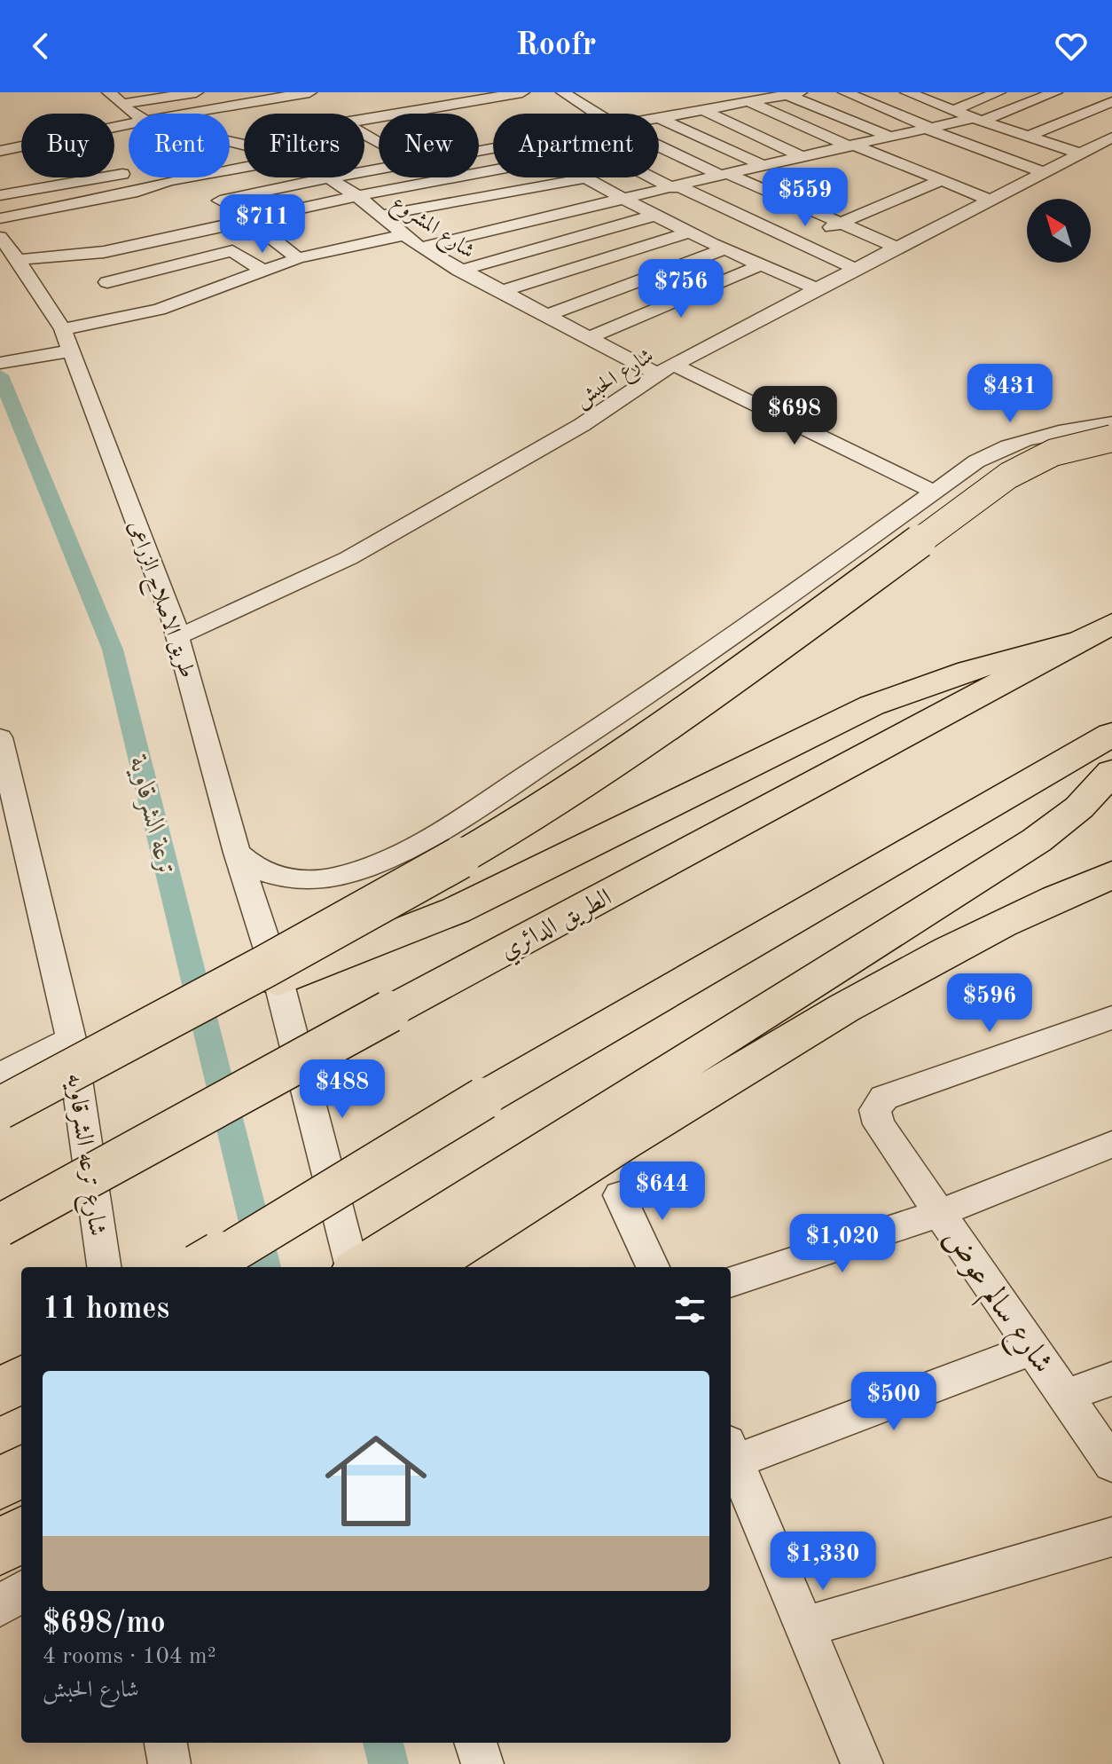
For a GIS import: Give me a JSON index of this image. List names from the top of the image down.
{
  "streets": {
    "highway": ["الطريق الدائري"],
    "street": [
      "شارع المشروع",
      "شارع الحبش",
      "طريق الاصلاح الزراعى",
      "شارع ترعه الشرقاويه",
      "شارع سالم عوض"
    ]
  },
  "crossings": [
    ["شارع المشروع", "شارع الحبش"],
    ["شارع الحبش", "طريق الاصلاح الزراعى"]
  ],
  "water": ["ترعة الشرقاوية"],
  "north": "top left",
  "page": {
    "header": "Roofr",
    "chip": [
      "Buy",
      "Rent",
      "Filters",
      "New",
      "Apartment"
    ],
    "price": [
      "$559",
      "$711",
      "$756",
      "$431",
      "$698",
      "$596",
      "$488",
      "$644",
      "$1,020",
      "$500",
      "$1,330"
    ],
    "heading": "11 homes",
    "list": [
      {
        "name": "$698/mo",
        "note": "4 rooms · 104 m² · شارع الحبش"
      }
    ]
  }
}
